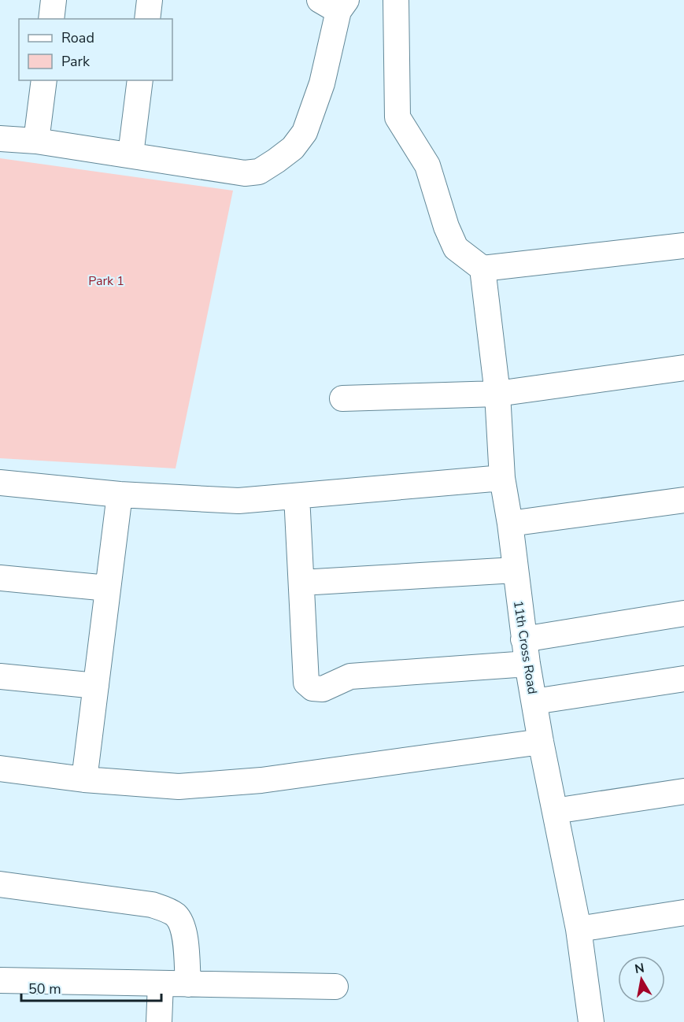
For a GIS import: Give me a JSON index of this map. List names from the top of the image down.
{
  "streets": {
    "street": ["11th Cross Road"]
  },
  "parks": ["Park 1"],
  "legend": ["Road", "Park"],
  "scale_bar": "50 m",
  "north": "top"
}
